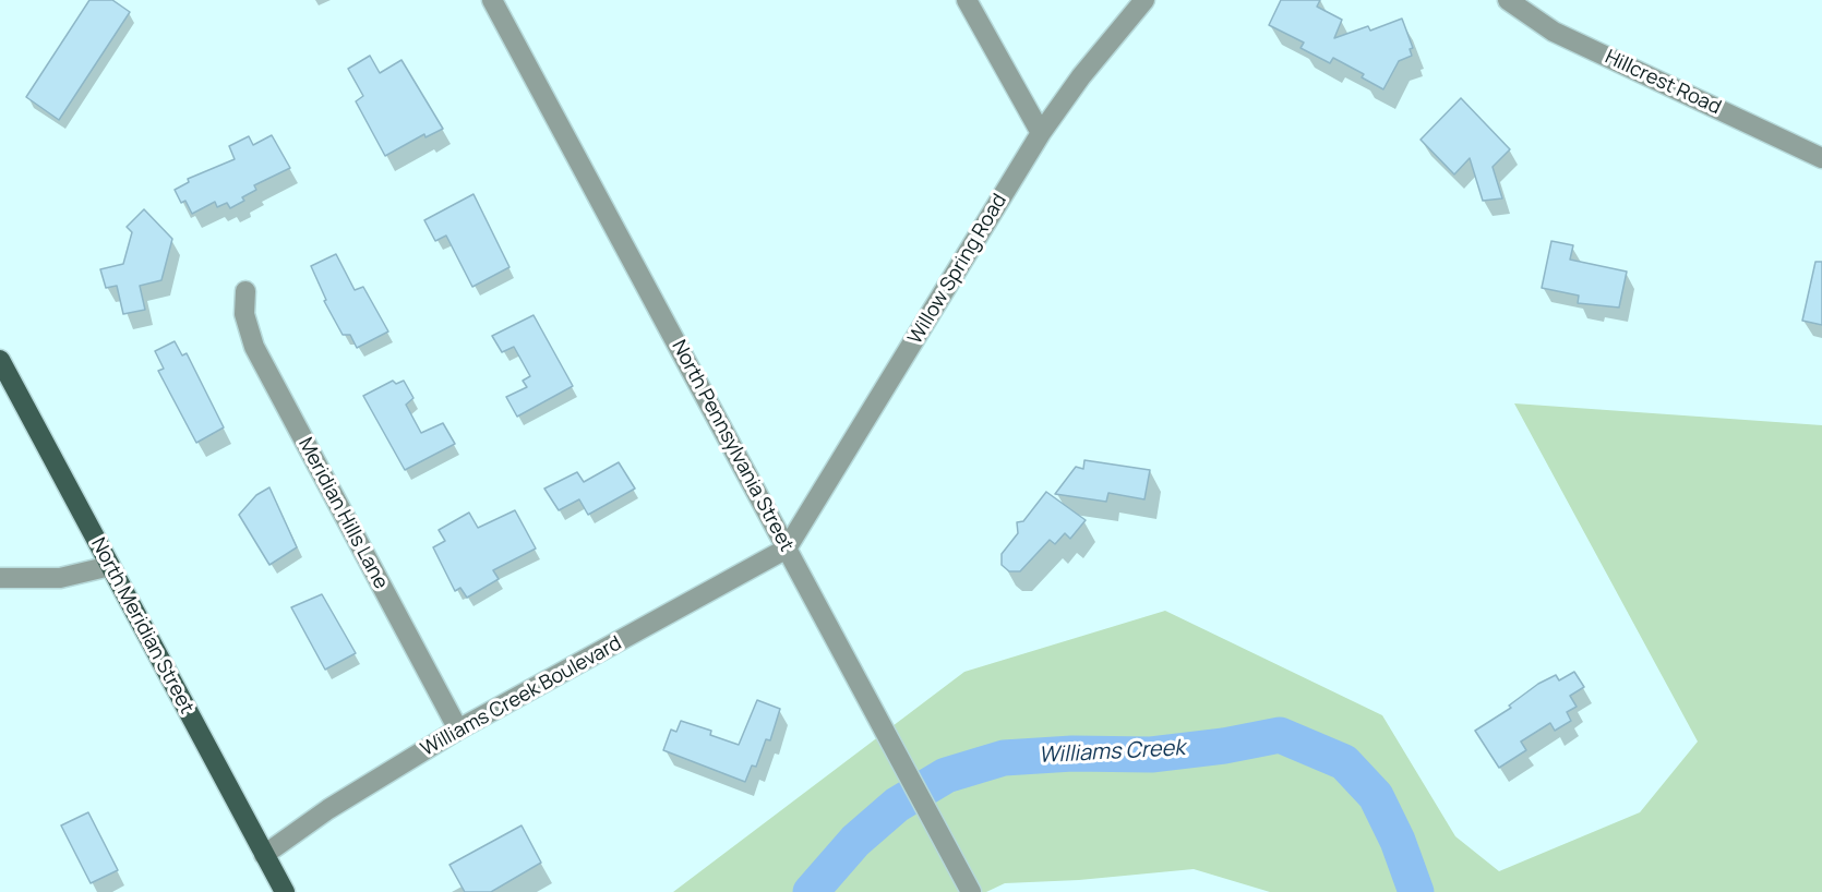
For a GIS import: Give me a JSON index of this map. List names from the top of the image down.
{
  "streets": {
    "main road": ["North Meridian Street"],
    "street": [
      "Hillcrest Road",
      "Willow Spring Road",
      "North Pennsylvania Street",
      "Meridian Hills Lane",
      "Williams Creek Boulevard"
    ]
  },
  "crossings": [
    ["Willow Spring Road", "North Pennsylvania Street"],
    ["Willow Spring Road", "Williams Creek Boulevard"],
    ["North Pennsylvania Street", "Williams Creek Boulevard"],
    ["Meridian Hills Lane", "Williams Creek Boulevard"],
    ["North Meridian Street", "Williams Creek Boulevard"]
  ],
  "water": ["Williams Creek"]
}
